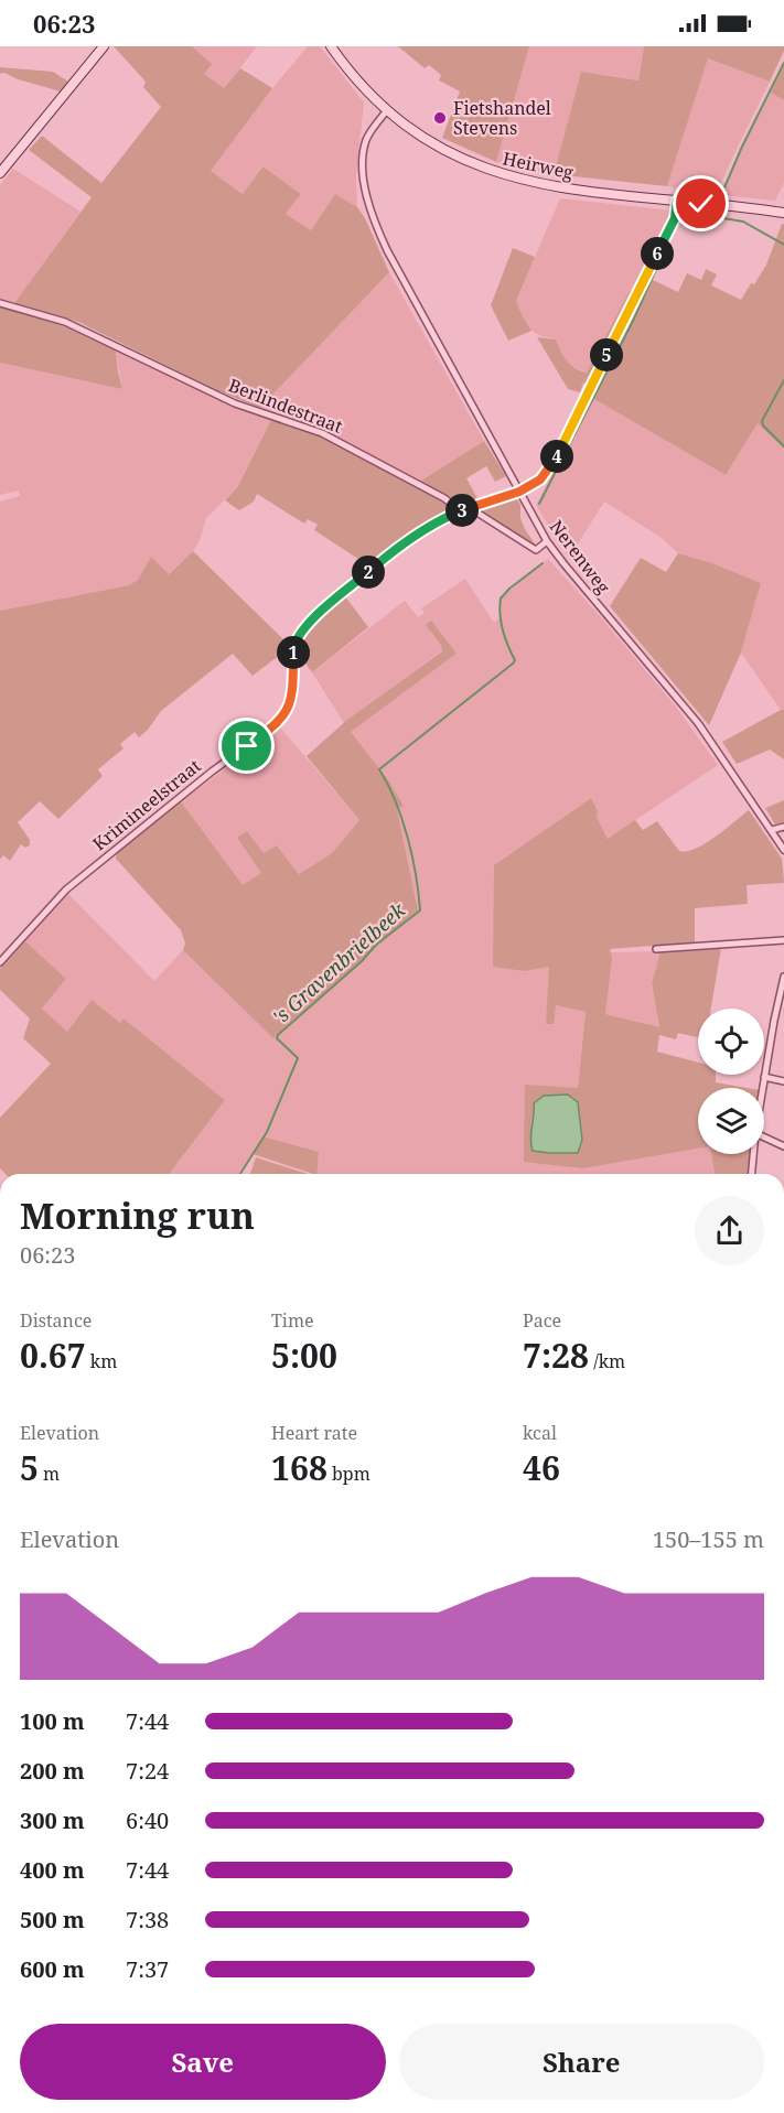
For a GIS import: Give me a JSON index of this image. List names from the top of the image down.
{
  "streets": {
    "main road": ["Heirweg"],
    "street": ["Berlindestraat", "Nerenweg", "Krimineelstraat"]
  },
  "crossings": [
    ["Heirweg", "Nerenweg"],
    ["Heirweg", "Krimineelstraat"],
    ["Berlindestraat", "Nerenweg"],
    ["Berlindestraat", "Krimineelstraat"],
    ["Nerenweg", "Krimineelstraat"]
  ],
  "water": ["'s Gravenbrielbeek"],
  "places": ["Fietshandel Stevens"],
  "page": {
    "status": "06:23",
    "pins": [
      "6",
      "5",
      "4",
      "3",
      "2",
      "1"
    ],
    "heading": ["Morning run", "06:23"],
    "stats": [
      ["Distance", "0.67 km"],
      ["Time", "5:00"],
      ["Pace", "7:28 /km"],
      ["Elevation", "5 m"],
      ["Heart rate", "168 bpm"],
      ["kcal", "46"]
    ],
    "chart": ["Elevation", "150–155 m"],
    "list": [
      {
        "name": "100 m",
        "note": "7:44"
      },
      {
        "name": "200 m",
        "note": "7:24"
      },
      {
        "name": "300 m",
        "note": "6:40"
      },
      {
        "name": "400 m",
        "note": "7:44"
      },
      {
        "name": "500 m",
        "note": "7:38"
      },
      {
        "name": "600 m",
        "note": "7:37"
      }
    ],
    "buttons": ["Save", "Share"]
  }
}
